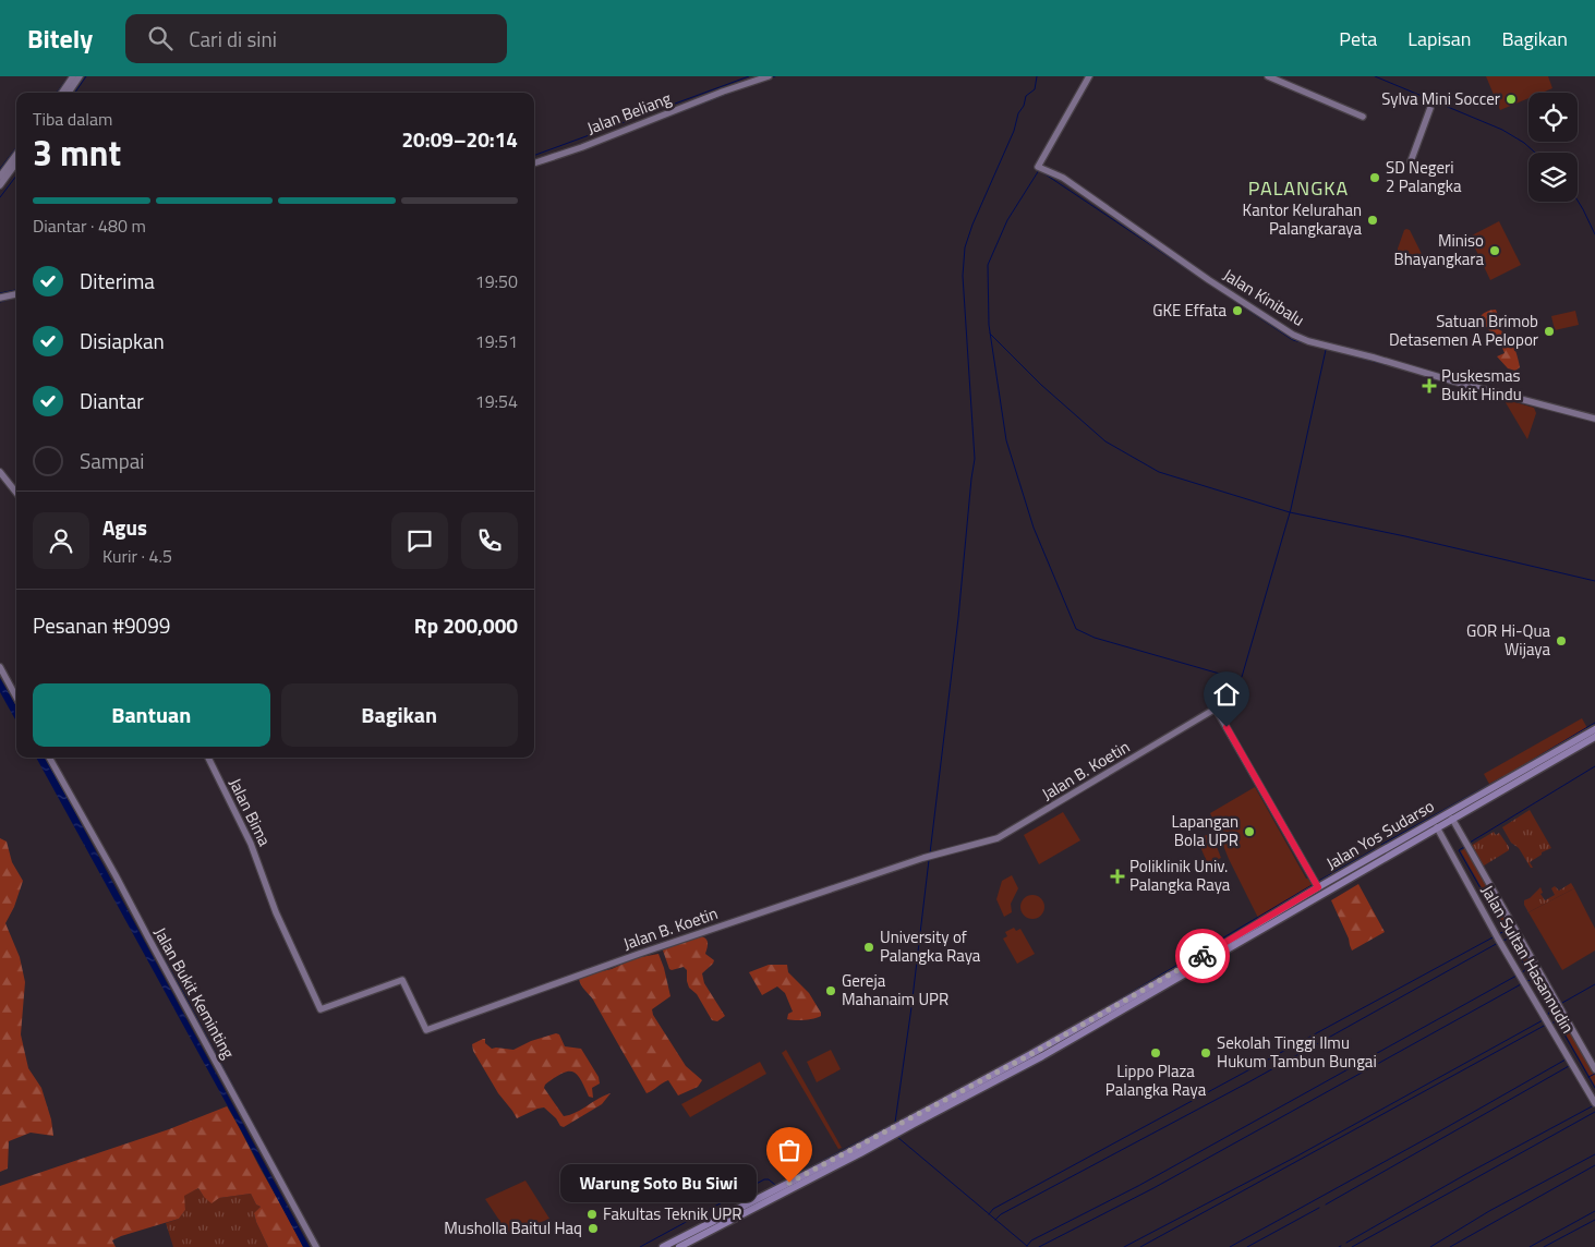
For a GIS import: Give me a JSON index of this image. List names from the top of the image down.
{
  "streets": {
    "main road": ["Jalan Yos Sudarso"],
    "street": [
      "Jalan Beliang",
      "Jalan Kinibalu",
      "Jalan B. Koetin",
      "Jalan Bima",
      "Jalan Sultan Hasannudin",
      "Jalan Bukit Keminting"
    ]
  },
  "crossings": [
    ["Jalan B. Koetin", "Jalan Bima"],
    ["Jalan B. Koetin", "Jalan Yos Sudarso"],
    ["Jalan Yos Sudarso", "Jalan Sultan Hasannudin"]
  ],
  "districts": ["PALANGKA"],
  "places": {
    "other": [
      "Sylva Mini Soccer",
      "SD Negeri 2 Palangka",
      "Kantor Kelurahan Palangkaraya",
      "Miniso Bhayangkara",
      "GKE Effata",
      "Satuan Brimob Detasemen A Pelopor",
      "GOR Hi-Qua Wijaya",
      "Lapangan Bola UPR",
      "University of Palangka Raya",
      "Gereja Mahanaim UPR",
      "Lippo Plaza Palangka Raya",
      "Sekolah Tinggi Ilmu Hukum Tambun Bungai",
      "Warung Soto Bu Siwi",
      "Fakultas Teknik UPR",
      "Musholla Baitul Haq"
    ],
    "health": ["Puskesmas Bukit Hindu", "Poliklinik Univ. Palangka Raya"]
  },
  "page": {
    "header": "Bitely",
    "search": "Cari di sini",
    "nav": ["Peta", "Lapisan", "Bagikan"],
    "heading": ["3 mnt", "Tiba dalam", "20:09–20:14"],
    "panel": [
      "Agus",
      "Kurir · 4.5",
      "Pesanan #9099",
      "Rp 200,000"
    ],
    "bar": "Diantar · 480 m",
    "list": [
      ["Diterima", "19:50"],
      ["Disiapkan", "19:51"],
      ["Diantar", "19:54"],
      "Sampai"
    ],
    "buttons": ["Bantuan", "Bagikan"],
    "bubble": "Warung Soto Bu Siwi"
  }
}
